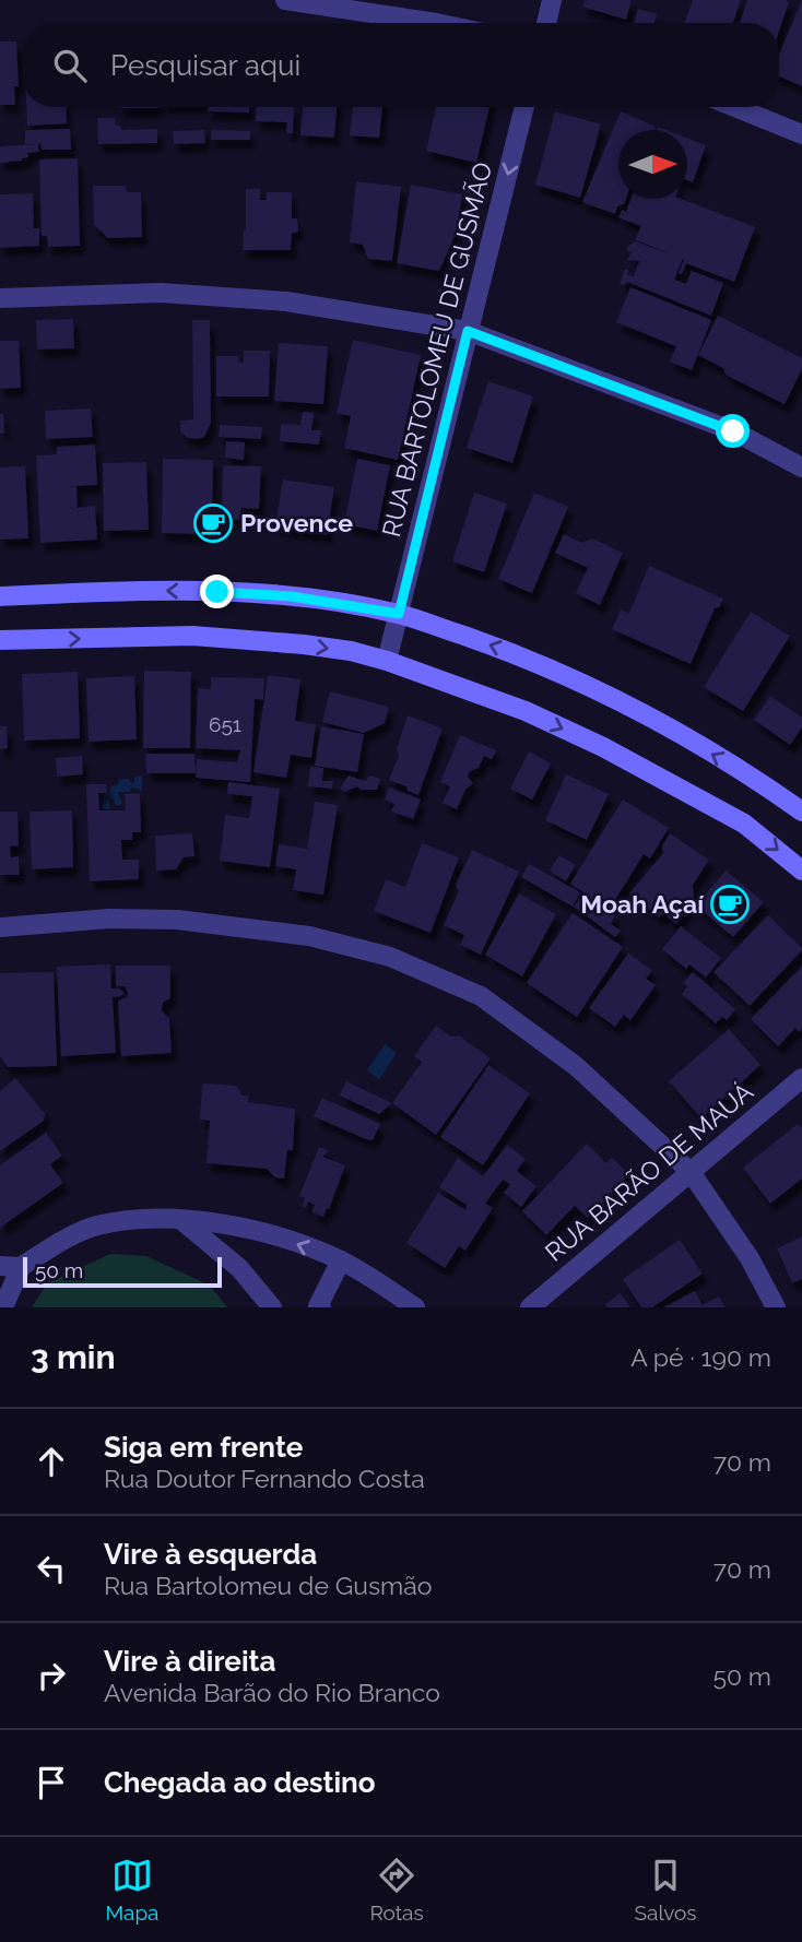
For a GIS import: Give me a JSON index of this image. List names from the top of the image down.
{
  "streets": {
    "street": ["RUA BARTOLOMEU DE GUSMÃO", "RUA BARÃO DE MAUÁ"]
  },
  "one_way": ["RUA BARTOLOMEU DE GUSMÃO"],
  "places": {
    "cafe": ["Provence", "Moah Açaí"]
  },
  "house_numbers": ["651"],
  "scale_bar": "50 m",
  "north": "right",
  "page": {
    "search": "Pesquisar aqui",
    "scale": "50 m",
    "heading": ["3 min", "A pé · 190 m"],
    "list": [
      ["Siga em frente", "Rua Doutor Fernando Costa", "70 m"],
      ["Vire à esquerda", "Rua Bartolomeu de Gusmão", "70 m"],
      ["Vire à direita", "Avenida Barão do Rio Branco", "50 m"],
      "Chegada ao destino"
    ],
    "nav": ["Mapa", "Rotas", "Salvos"]
  }
}
